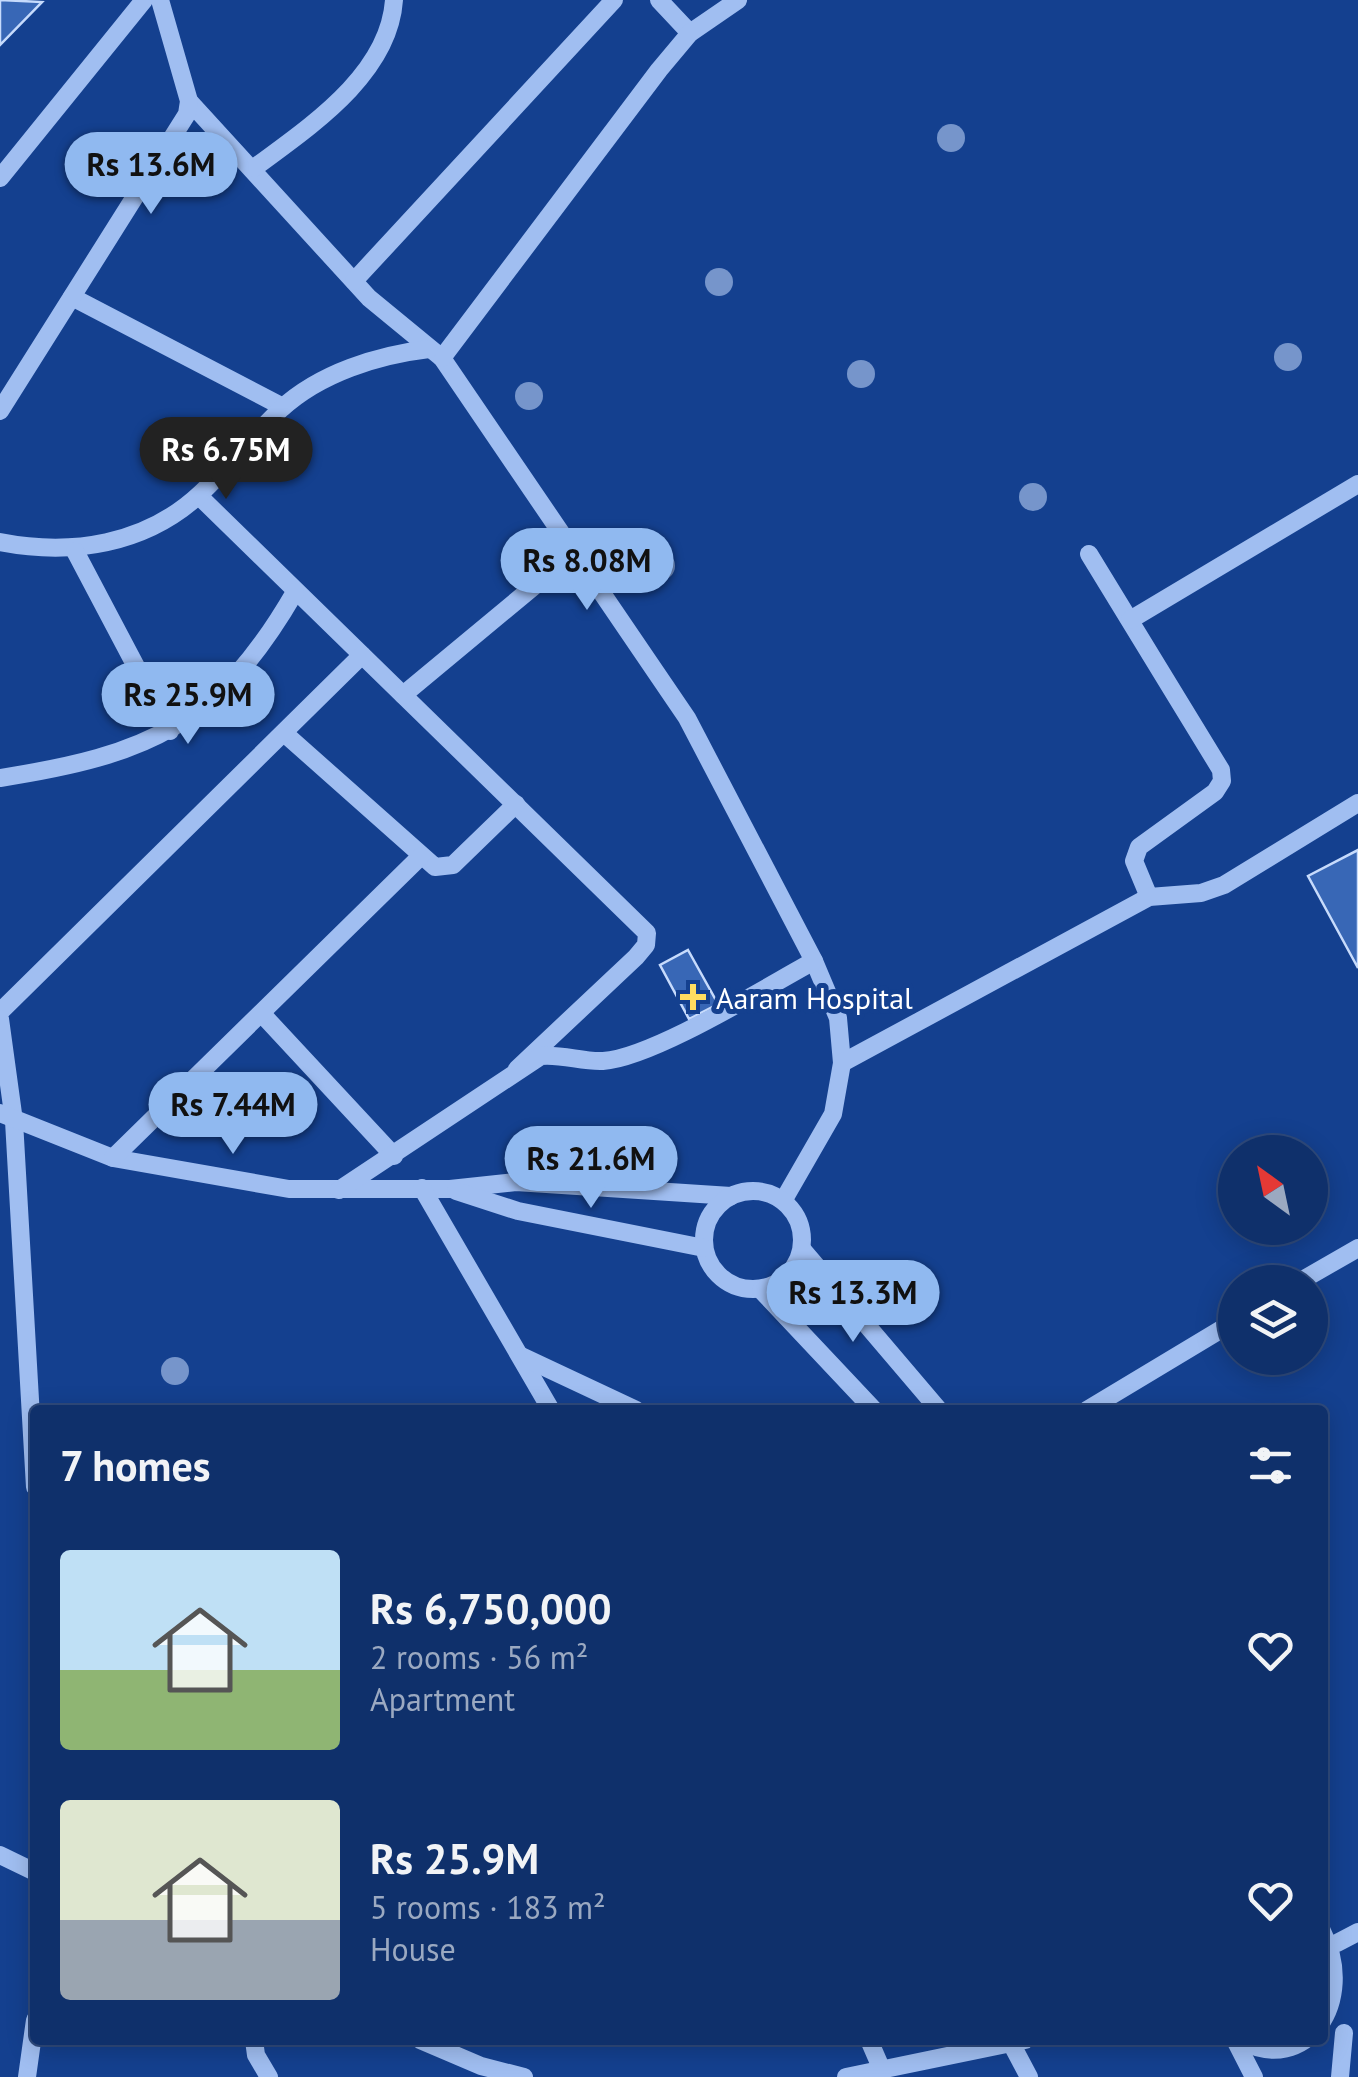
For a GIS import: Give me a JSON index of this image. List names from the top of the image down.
{
  "places": {
    "health": ["Aaram Hospital"]
  },
  "north": "top left",
  "page": {
    "price": [
      "Rs 13.6M",
      "Rs 6.75M",
      "Rs 8.08M",
      "Rs 25.9M",
      "Rs 7.44M",
      "Rs 21.6M",
      "Rs 13.3M"
    ],
    "heading": "7 homes",
    "list": [
      {
        "name": "Rs 6,750,000",
        "note": "2 rooms · 56 m² · Apartment"
      },
      {
        "name": "Rs 25.9M",
        "note": "5 rooms · 183 m² · House"
      }
    ]
  }
}
